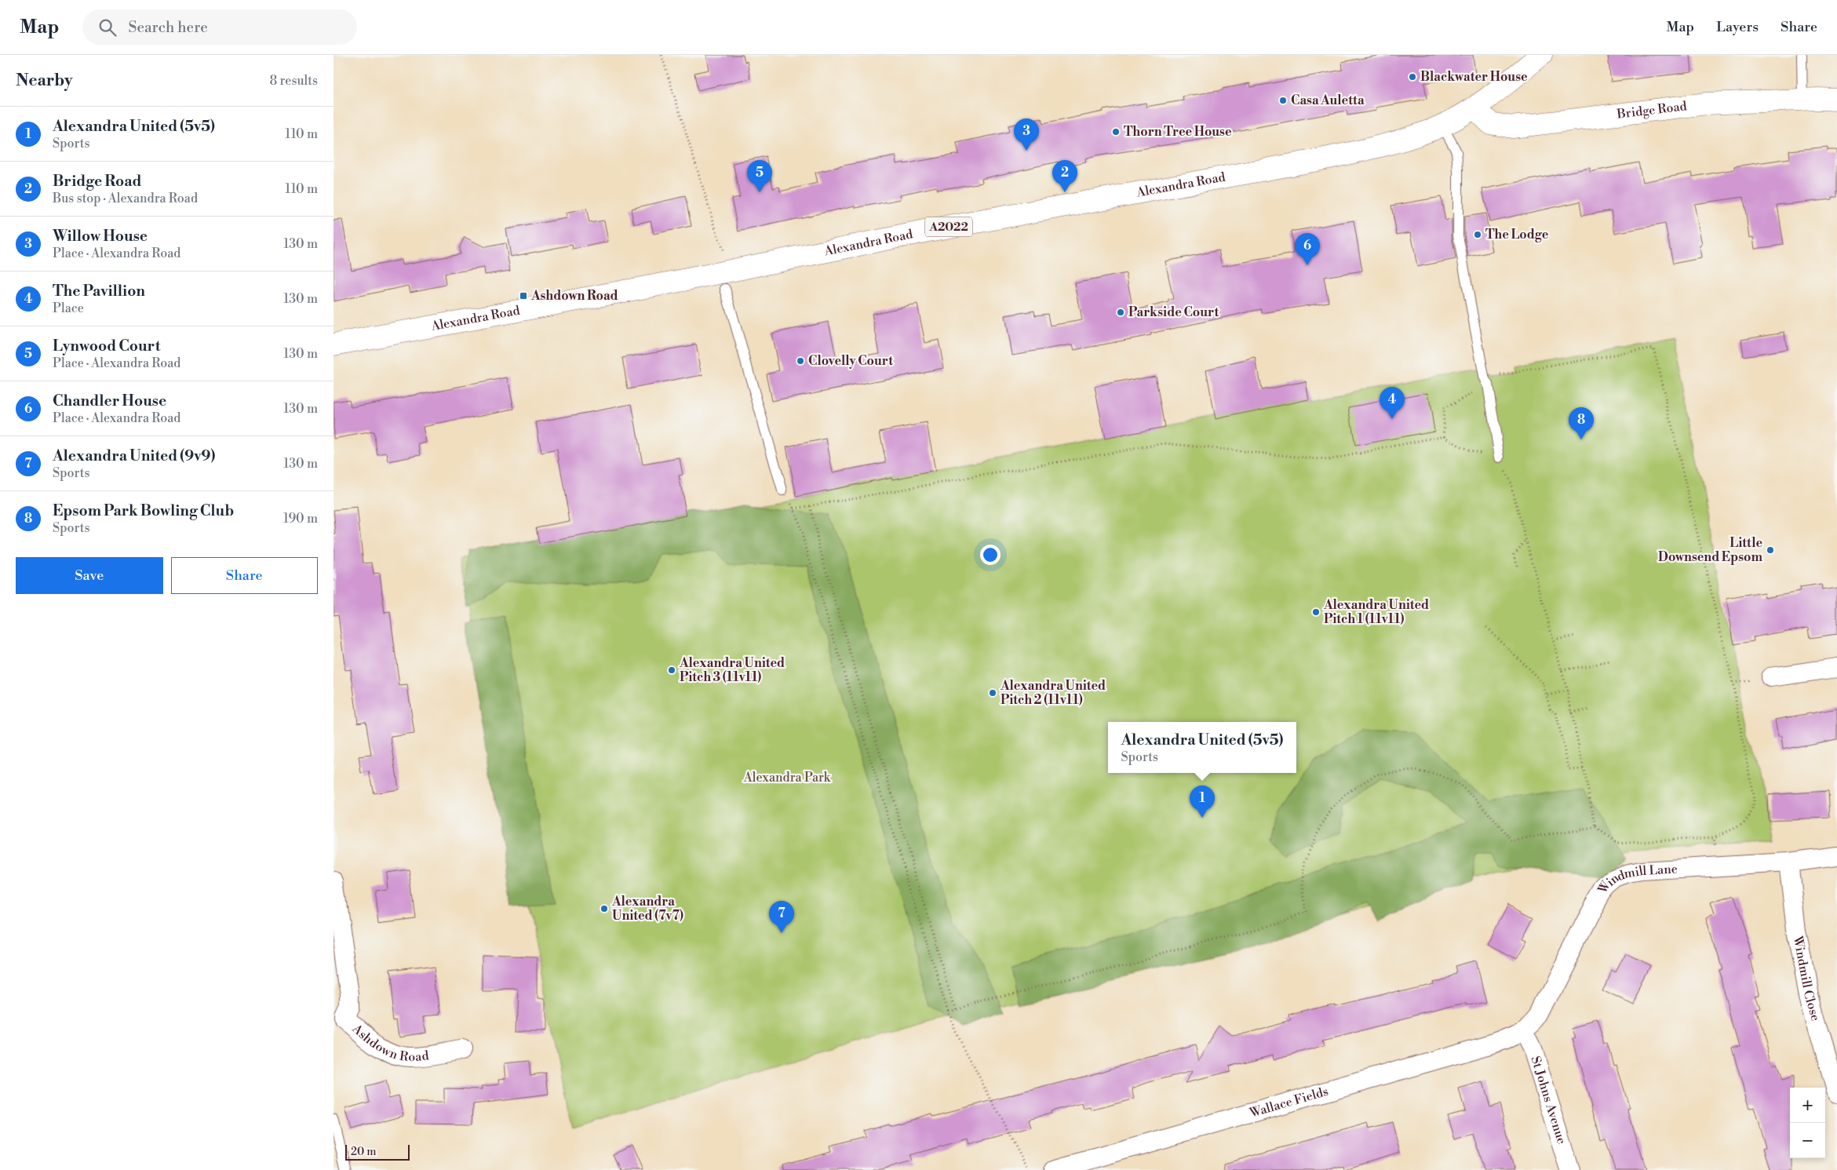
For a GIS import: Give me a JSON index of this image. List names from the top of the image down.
{
  "streets": {
    "main road": ["Bridge Road", "Alexandra Road", "A2022"],
    "street": [
      "Windmill Lane",
      "Windmill Close",
      "Ashdown Road",
      "St Johns Avenue",
      "Wallace Fields"
    ]
  },
  "crossings": [
    ["Bridge Road", "Alexandra Road"],
    ["Windmill Lane", "Windmill Close"],
    ["Windmill Lane", "St Johns Avenue"],
    ["Windmill Lane", "Wallace Fields"],
    ["St Johns Avenue", "Wallace Fields"]
  ],
  "parks": ["Alexandra Park"],
  "places": {
    "other": [
      "Blackwater House",
      "Casa Auletta",
      "Thorn Tree House",
      "The Lodge",
      "Parkside Court",
      "Clovelly Court",
      "Little Downsend Epsom",
      "Alexandra United Pitch 1 (11v11)",
      "Alexandra United Pitch 3 (11v11)",
      "Alexandra United Pitch 2 (11v11)",
      "Alexandra United (7v7)"
    ],
    "transit": ["Ashdown Road"]
  },
  "scale_bar": "20 m",
  "page": {
    "header": "Map",
    "search": "Search here",
    "nav": ["Map", "Layers", "Share"],
    "heading": ["Nearby", "8 results"],
    "list": [
      {
        "mark": "1",
        "name": "Alexandra United (5v5)",
        "note": "Sports",
        "value": "110 m"
      },
      {
        "mark": "2",
        "name": "Bridge Road",
        "note": "Bus stop · Alexandra Road",
        "value": "110 m"
      },
      {
        "mark": "3",
        "name": "Willow House",
        "note": "Place · Alexandra Road",
        "value": "130 m"
      },
      {
        "mark": "4",
        "name": "The Pavillion",
        "note": "Place",
        "value": "130 m"
      },
      {
        "mark": "5",
        "name": "Lynwood Court",
        "note": "Place · Alexandra Road",
        "value": "130 m"
      },
      {
        "mark": "6",
        "name": "Chandler House",
        "note": "Place · Alexandra Road",
        "value": "130 m"
      },
      {
        "mark": "7",
        "name": "Alexandra United (9v9)",
        "note": "Sports",
        "value": "130 m"
      },
      {
        "mark": "8",
        "name": "Epsom Park Bowling Club",
        "note": "Sports",
        "value": "190 m"
      }
    ],
    "pins": [
      "3",
      "2",
      "5",
      "6",
      "4",
      "8",
      "1",
      "7"
    ],
    "buttons": ["Save", "Share"],
    "popup": ["Alexandra United (5v5)", "Sports"],
    "map_buttons": ["+", "−"],
    "scale": "20 m"
  }
}
